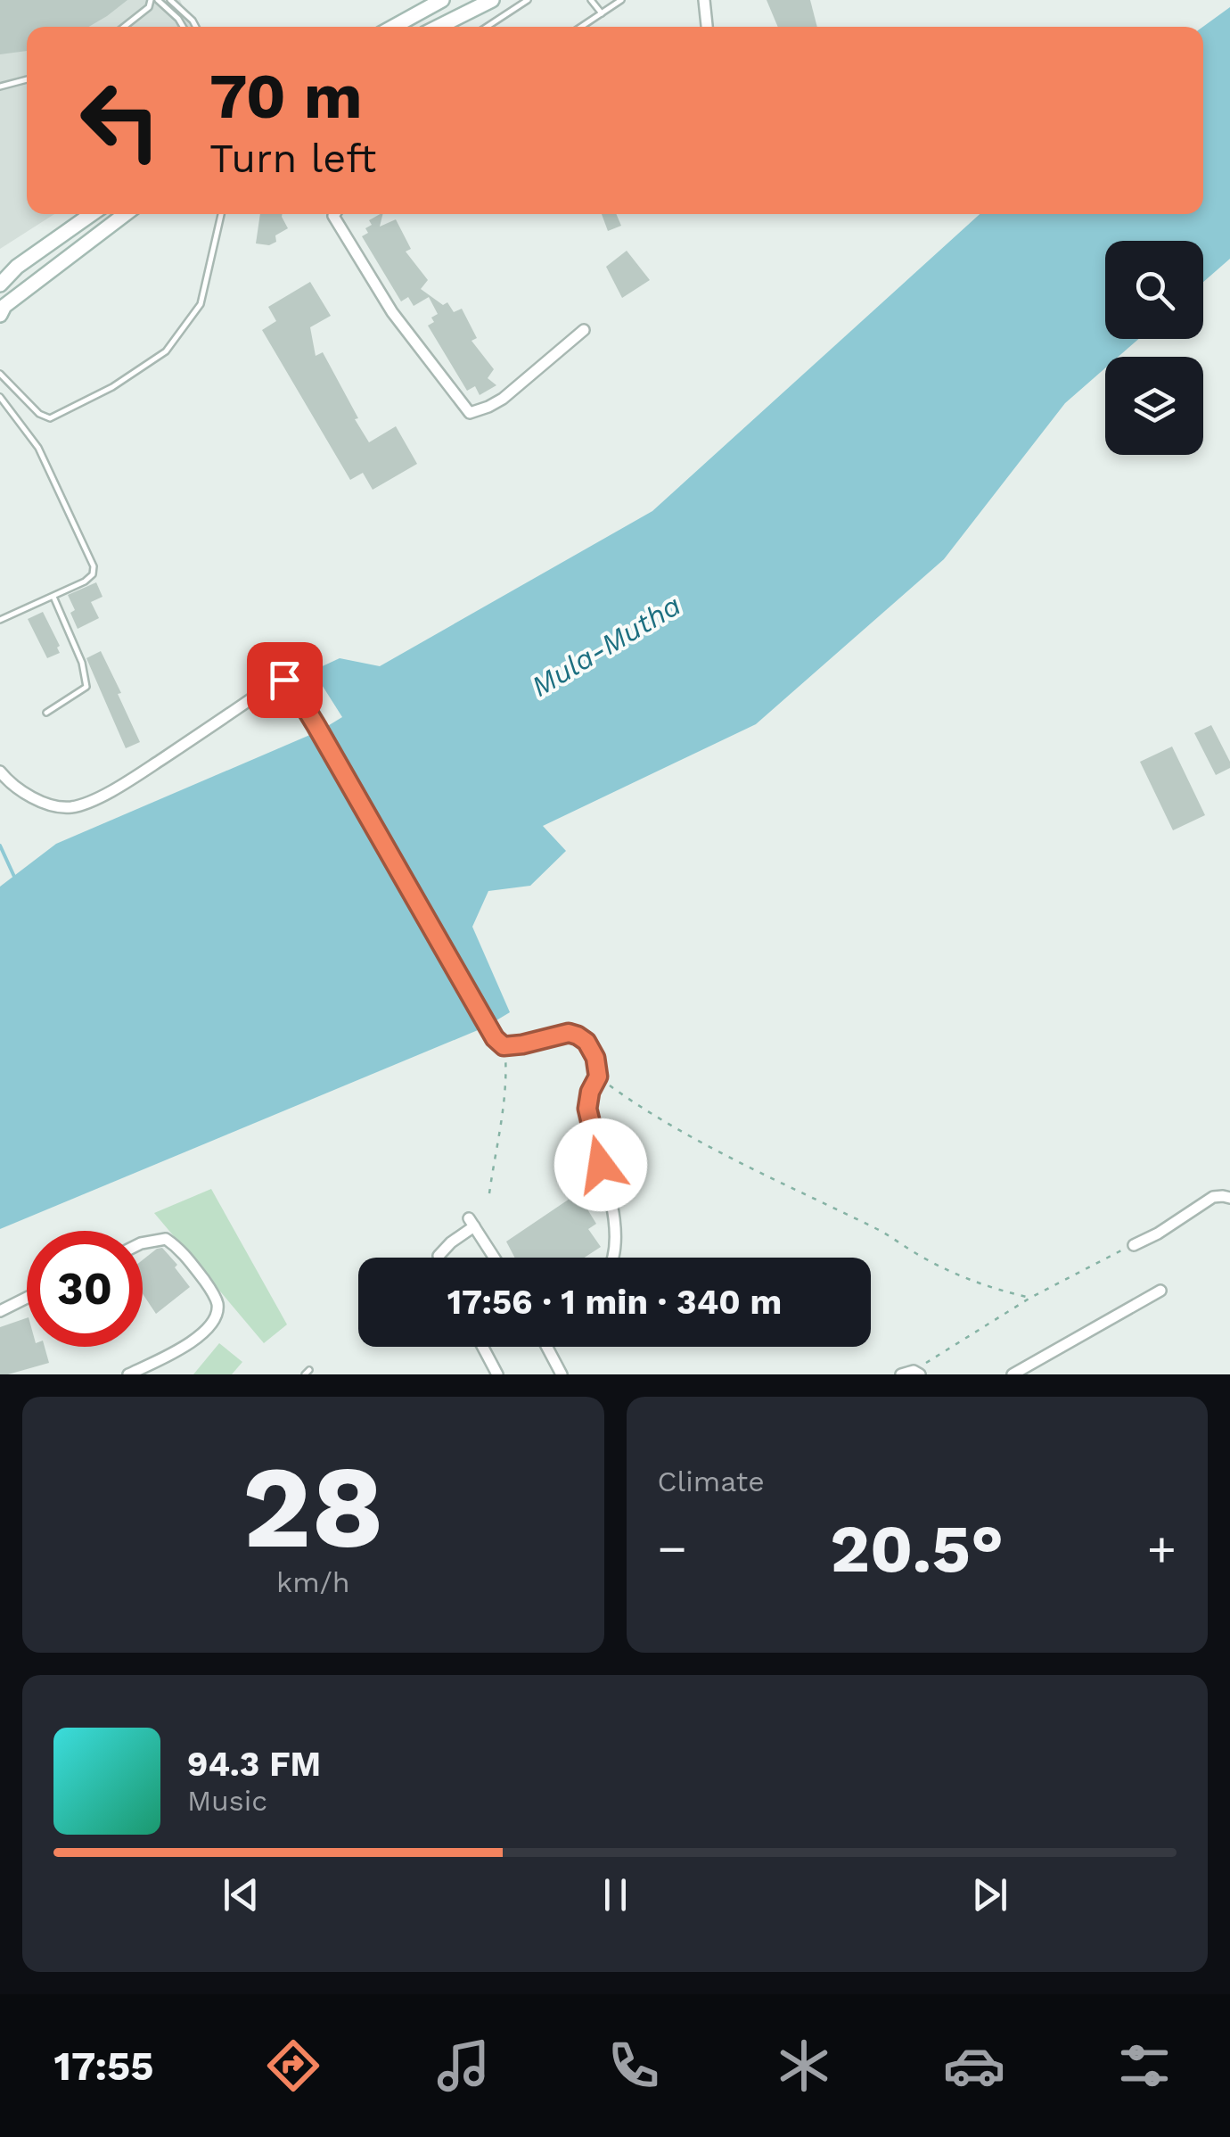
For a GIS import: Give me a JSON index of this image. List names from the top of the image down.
{
  "water": ["Mula-Mutha"],
  "page": {
    "turn": ["70 m", "Turn left"],
    "limit": "30",
    "trip": "17:56 · 1 min · 340 m",
    "tile": [
      ["28", "km/h"],
      "Climate"
    ],
    "heat": ["−", "20.5°", "+"],
    "song": ["94.3 FM", "Music"],
    "tabs": "17:55"
  }
}
